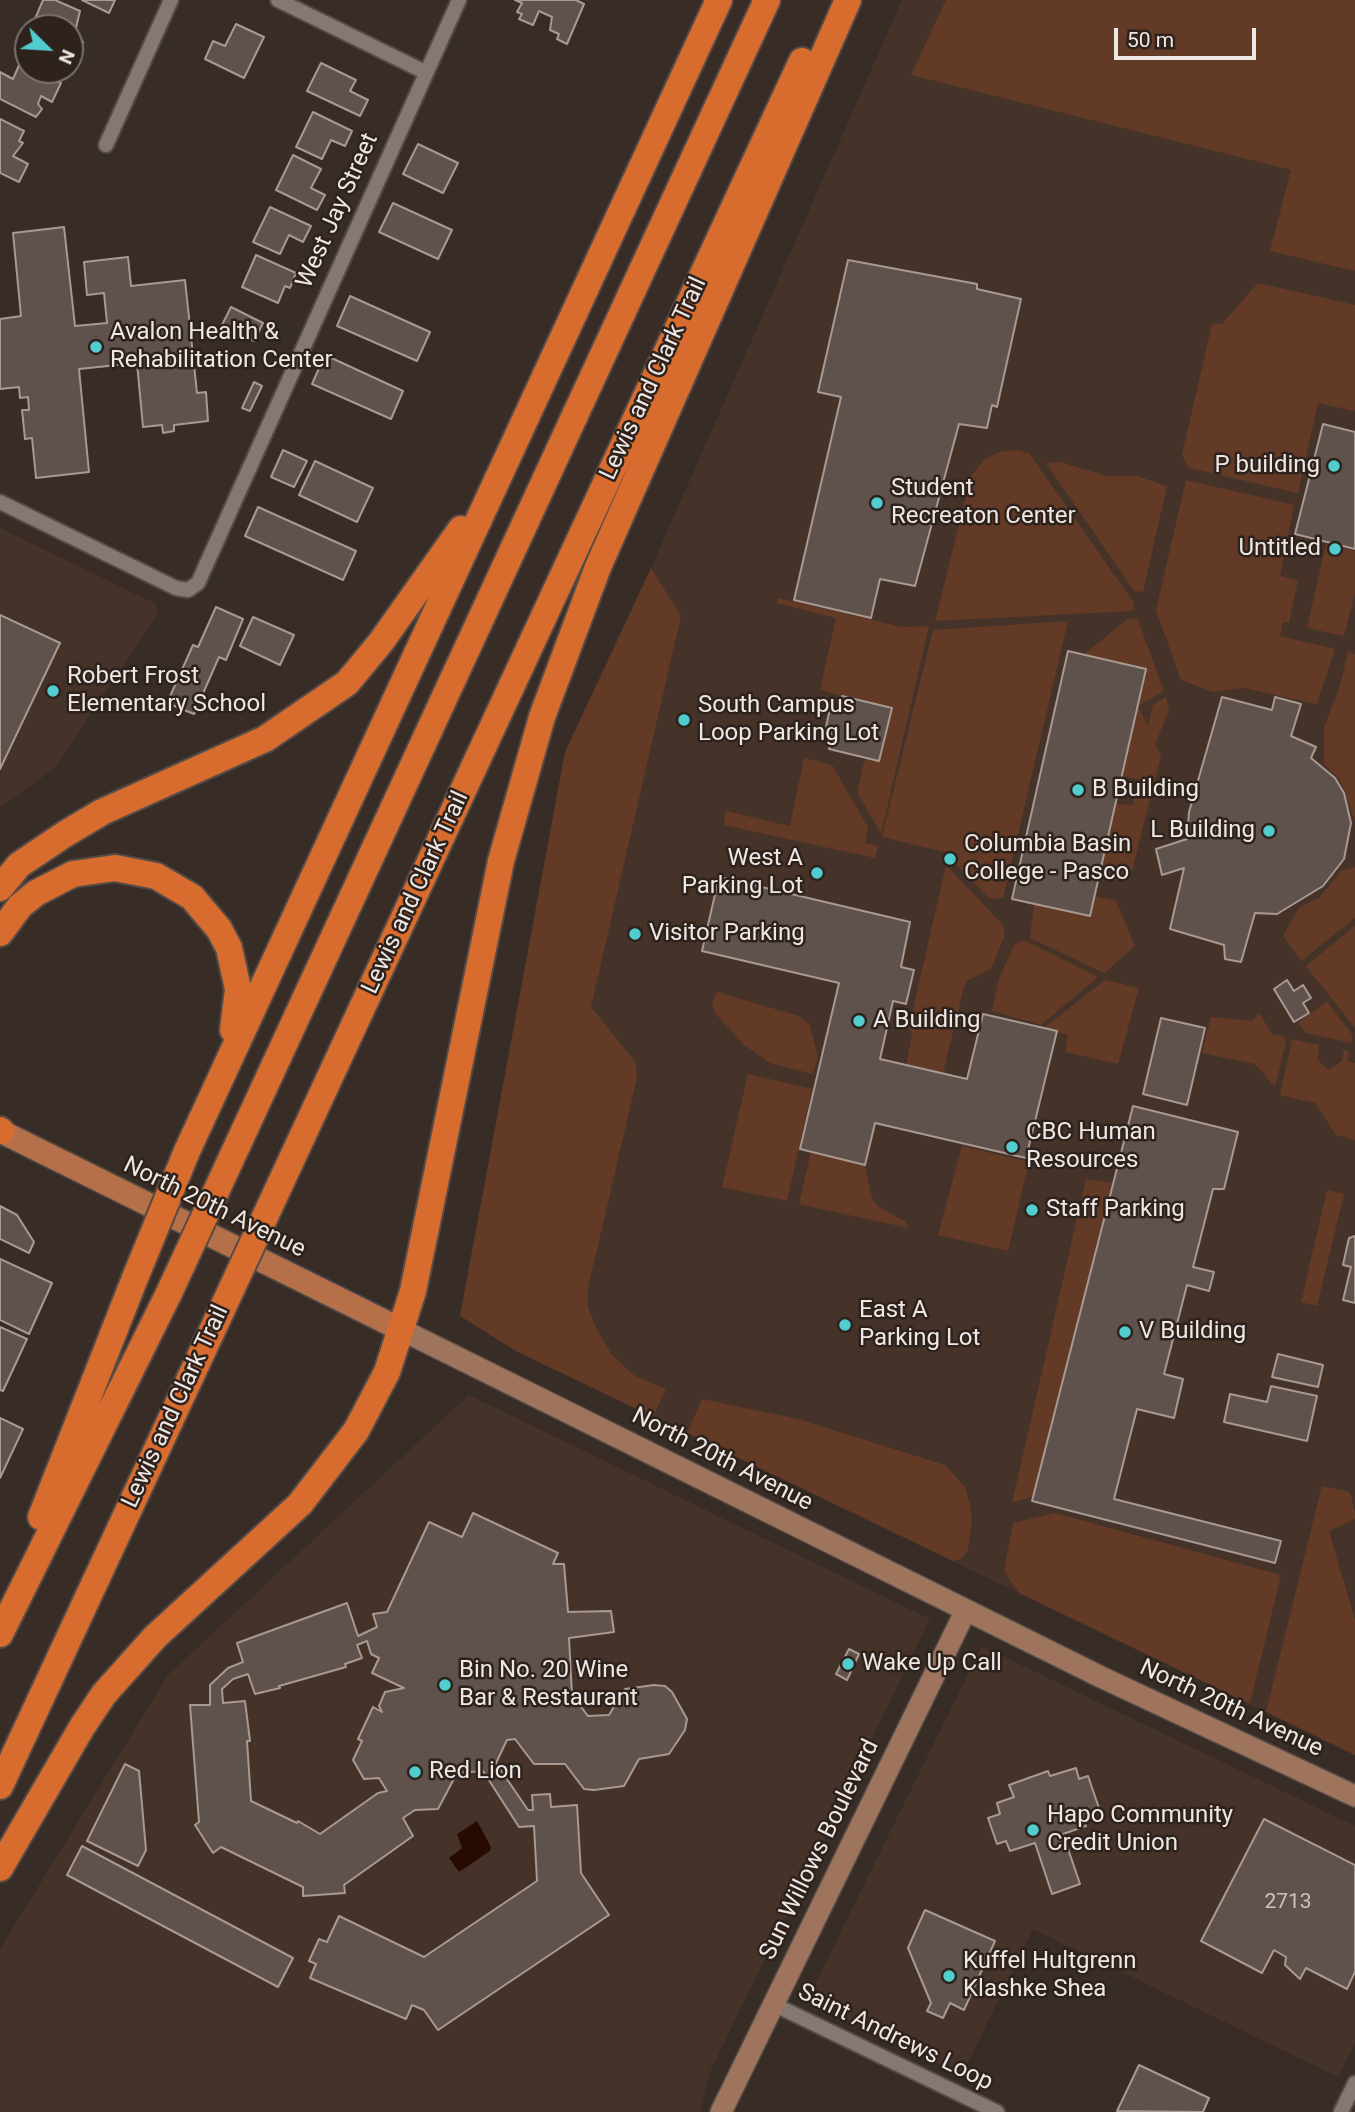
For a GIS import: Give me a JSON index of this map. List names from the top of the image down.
{
  "streets": {
    "highway": ["Lewis and Clark Trail"],
    "main road": ["North 20th Avenue", "Sun Willows Boulevard"],
    "street": ["West Jay Street", "Saint Andrews Loop"]
  },
  "crossings": [
    ["North 20th Avenue", "Sun Willows Boulevard"],
    ["Sun Willows Boulevard", "Saint Andrews Loop"]
  ],
  "places": [
    "Avalon Health & Rehabilitation Center",
    "P building",
    "Student Recreaton Center",
    "Untitled",
    "Robert Frost Elementary School",
    "South Campus Loop Parking Lot",
    "B Building",
    "L Building",
    "Columbia Basin College - Pasco",
    "West A Parking Lot",
    "Visitor Parking",
    "A Building",
    "CBC Human Resources",
    "Staff Parking",
    "East A Parking Lot",
    "V Building",
    "Wake Up Call",
    "Bin No. 20 Wine Bar & Restaurant",
    "Red Lion",
    "Hapo Community Credit Union",
    "Kuffel Hultgrenn Klashke Shea"
  ],
  "house_numbers": ["2713"],
  "scale_bar": "50 m",
  "north": "bottom right"
}
